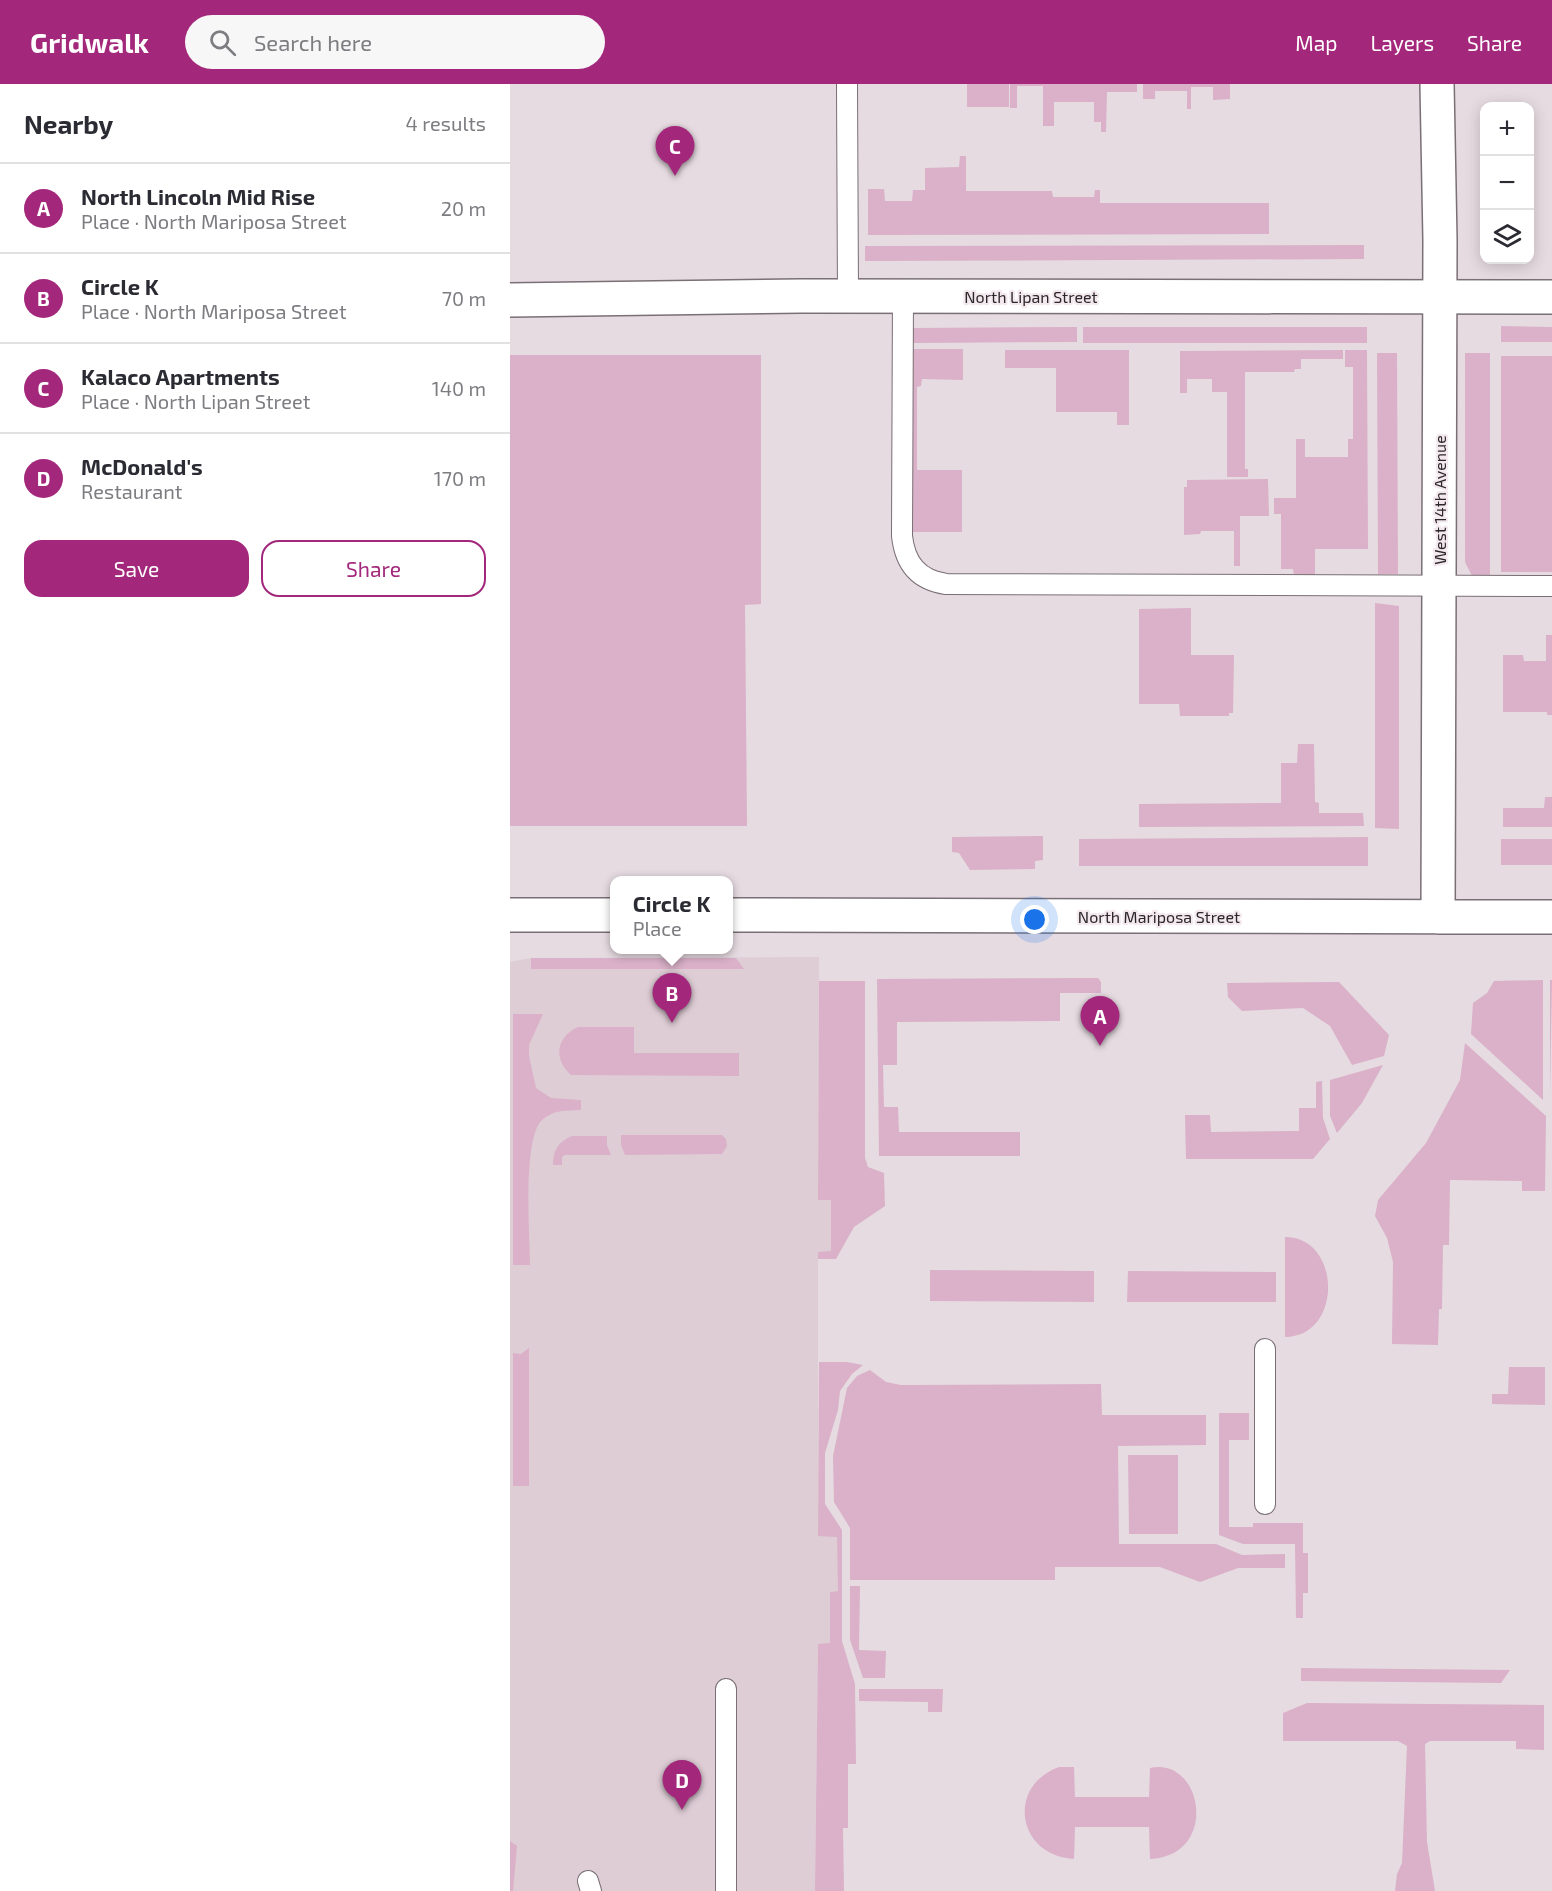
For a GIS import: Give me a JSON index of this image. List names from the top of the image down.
{
  "streets": {
    "street": ["North Lipan Street", "West 14th Avenue", "North Mariposa Street"]
  },
  "crossings": [
    ["North Lipan Street", "West 14th Avenue"],
    ["West 14th Avenue", "North Mariposa Street"]
  ],
  "page": {
    "header": "Gridwalk",
    "search": "Search here",
    "nav": ["Map", "Layers", "Share"],
    "heading": ["Nearby", "4 results"],
    "map_buttons": ["+", "−"],
    "pins": [
      "C",
      "B",
      "A",
      "D"
    ],
    "list": [
      {
        "mark": "A",
        "name": "North Lincoln Mid Rise",
        "note": "Place · North Mariposa Street",
        "value": "20 m"
      },
      {
        "mark": "B",
        "name": "Circle K",
        "note": "Place · North Mariposa Street",
        "value": "70 m"
      },
      {
        "mark": "C",
        "name": "Kalaco Apartments",
        "note": "Place · North Lipan Street",
        "value": "140 m"
      },
      {
        "mark": "D",
        "name": "McDonald's",
        "note": "Restaurant",
        "value": "170 m"
      }
    ],
    "buttons": ["Save", "Share"],
    "popup": ["Circle K", "Place"]
  }
}
